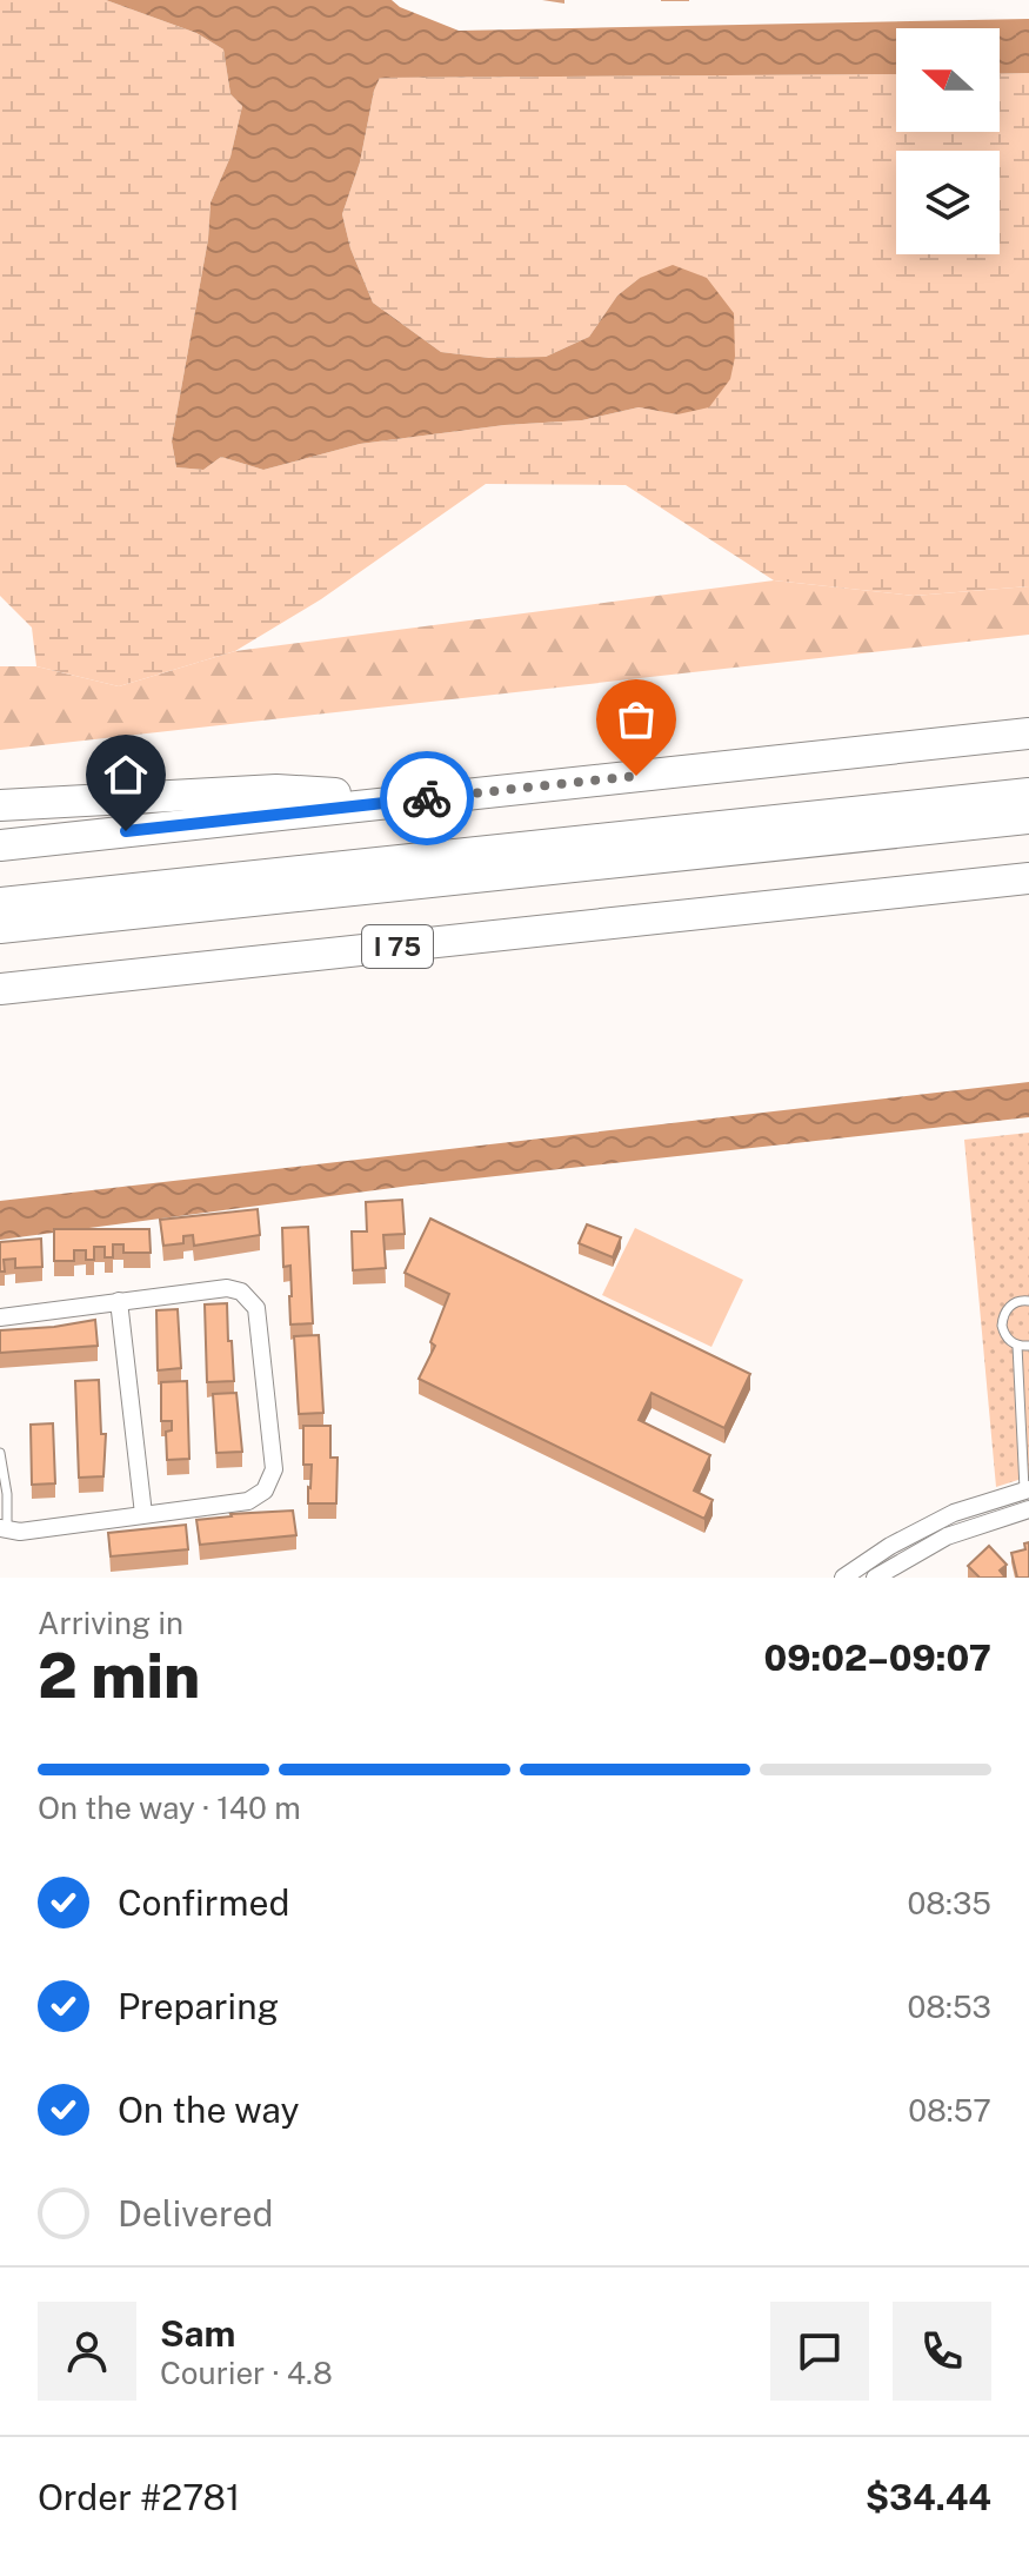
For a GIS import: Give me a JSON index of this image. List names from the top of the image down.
{
  "streets": {
    "highway": ["I 75"]
  },
  "north": "left",
  "page": {
    "heading": ["2 min", "Arriving in", "09:02–09:07"],
    "panel": [
      "Sam",
      "Courier · 4.8",
      "Order #2781",
      "$34.44"
    ],
    "bar": "On the way · 140 m",
    "list": [
      ["Confirmed", "08:35"],
      ["Preparing", "08:53"],
      ["On the way", "08:57"],
      "Delivered"
    ]
  }
}
